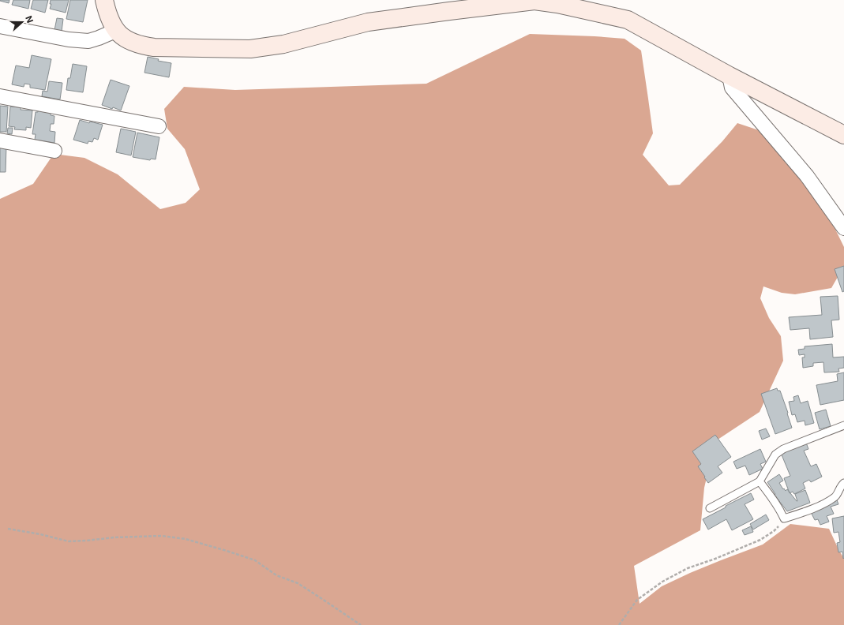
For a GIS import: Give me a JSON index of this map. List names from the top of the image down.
{
  "north": "right"
}
